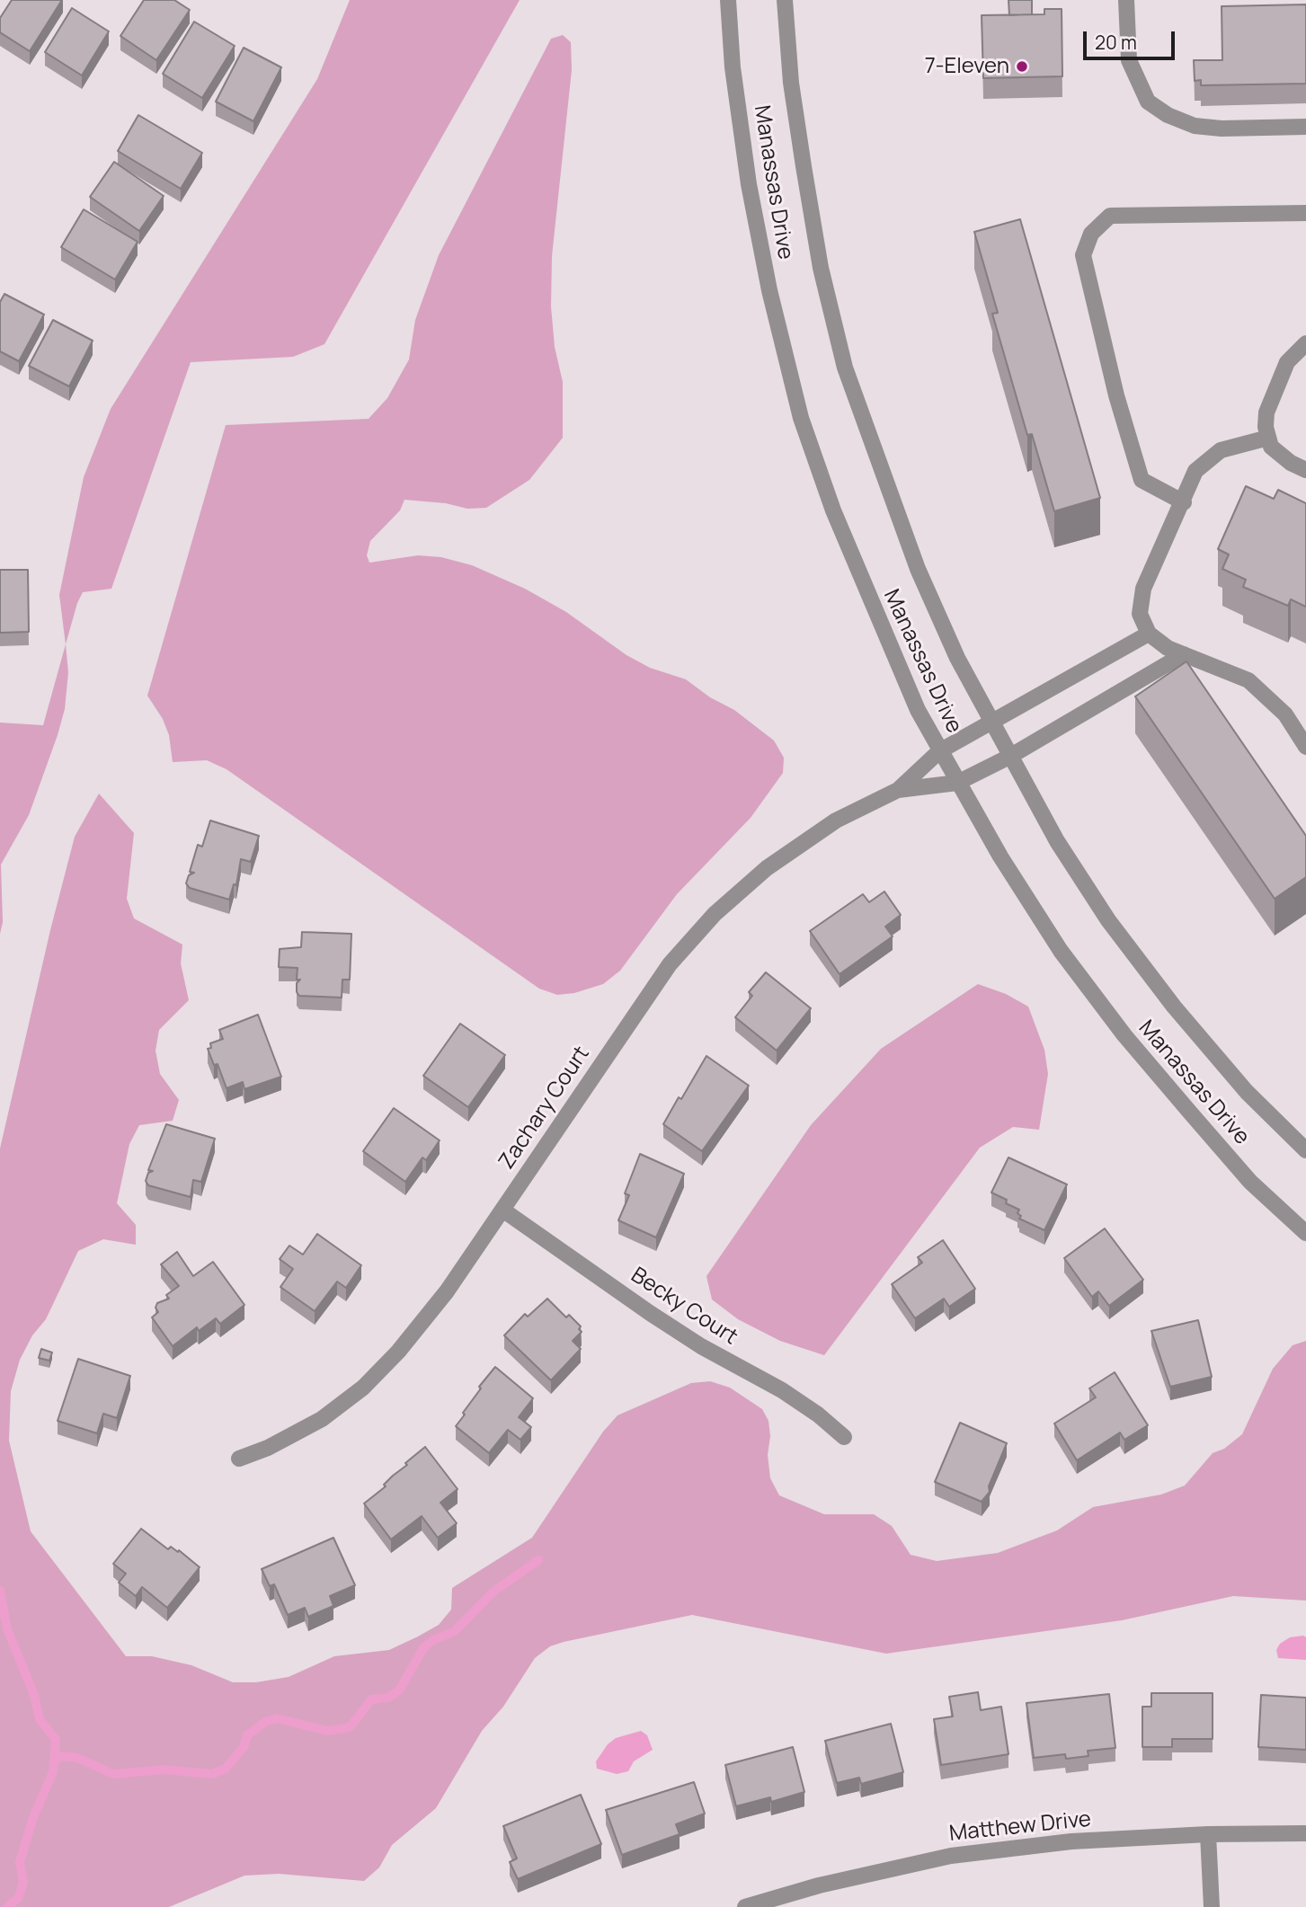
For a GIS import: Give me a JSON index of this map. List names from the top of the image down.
{
  "streets": {
    "street": [
      "Manassas Drive",
      "Zachary Court",
      "Becky Court",
      "Matthew Drive"
    ]
  },
  "crossings": [
    ["Manassas Drive", "Zachary Court"],
    ["Zachary Court", "Becky Court"]
  ],
  "places": ["7-Eleven"],
  "scale_bar": "20 m"
}
